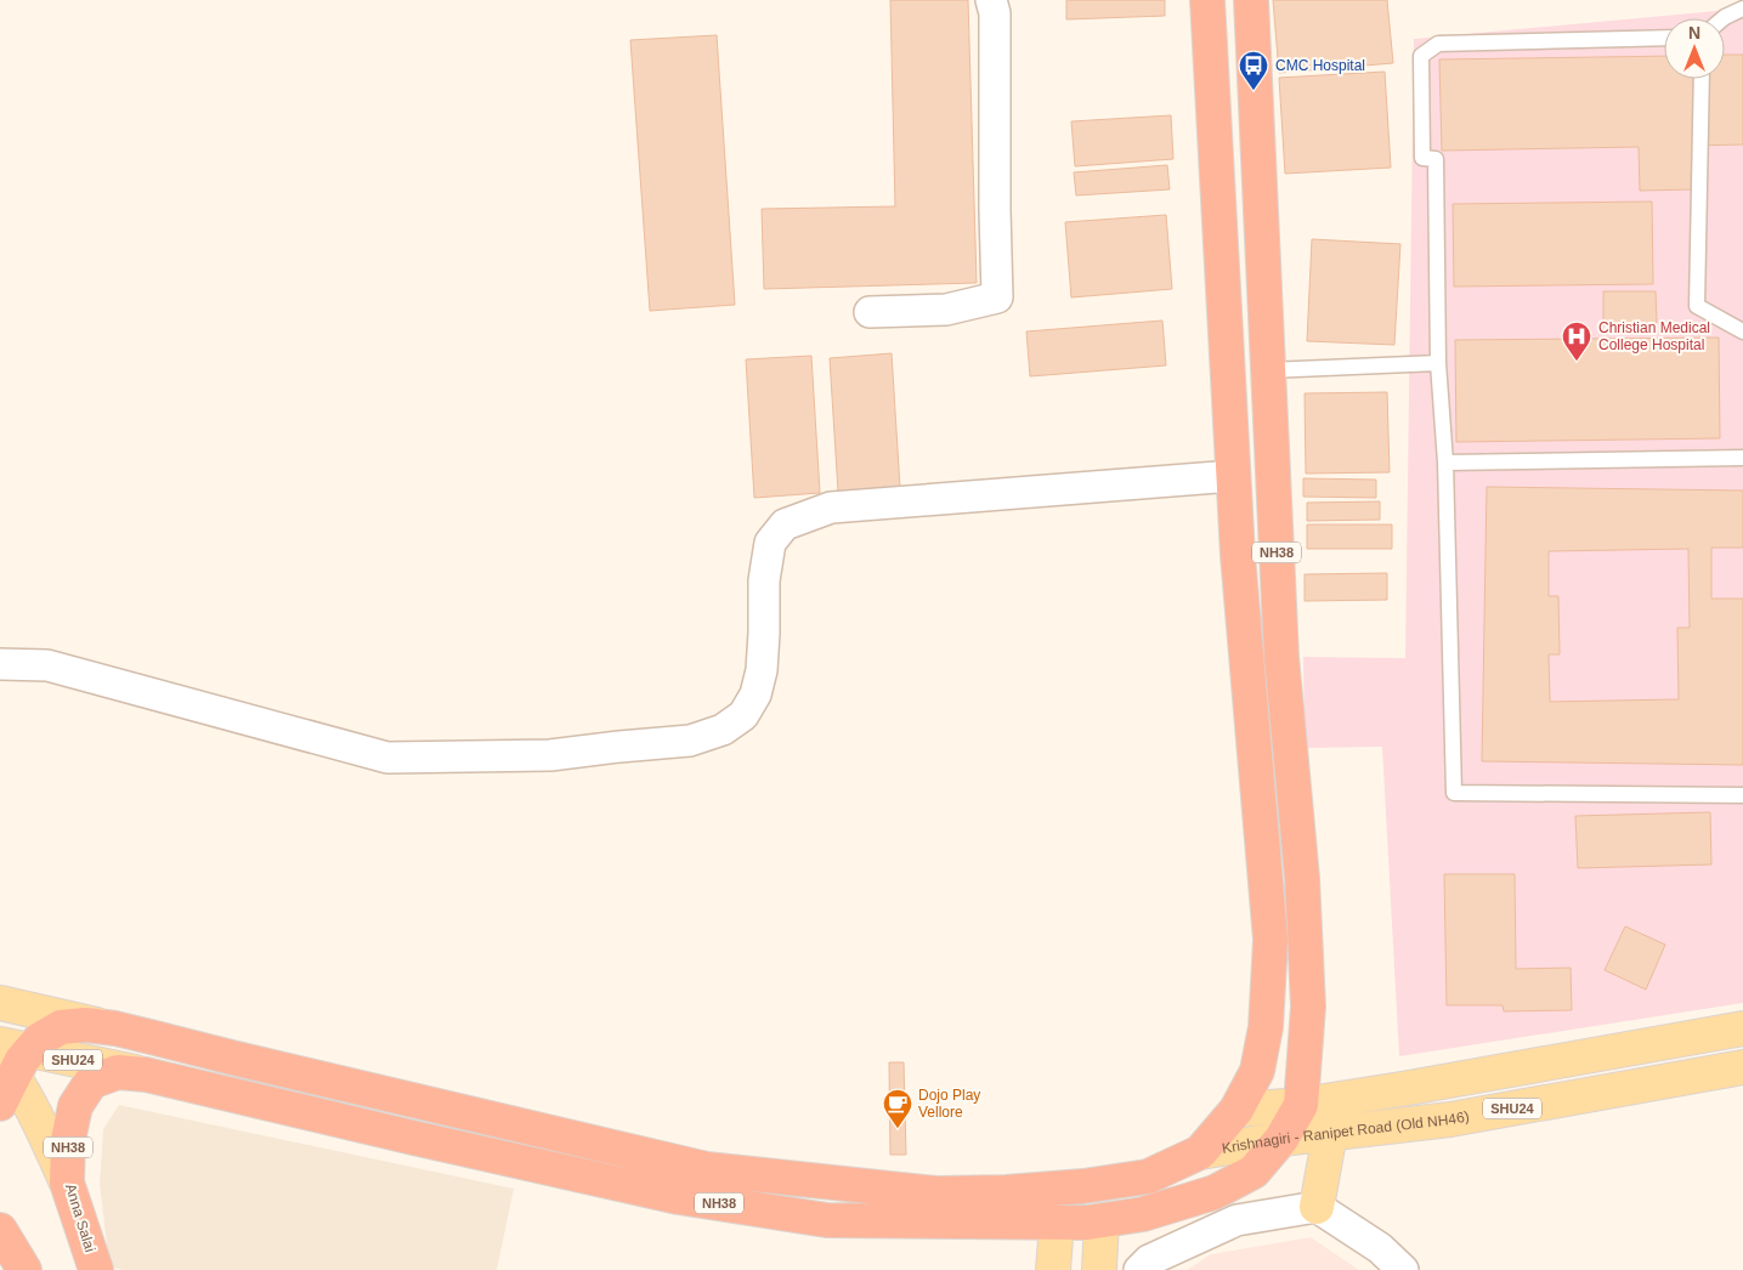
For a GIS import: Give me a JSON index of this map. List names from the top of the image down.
{
  "streets": {
    "highway": ["NH38", "Anna Salai"],
    "main road": ["SHU24", "Krishnagiri - Ranipet Road (Old NH46)"]
  },
  "crossings": [
    ["NH38", "SHU24"],
    ["NH38", "Krishnagiri - Ranipet Road (Old NH46)"],
    ["NH38", "Anna Salai"],
    ["SHU24", "Anna Salai"]
  ],
  "places": {
    "bus stop": ["CMC Hospital"],
    "hospital": ["Christian Medical College Hospital"],
    "cafe": ["Dojo Play Vellore"]
  },
  "north": "top"
}
